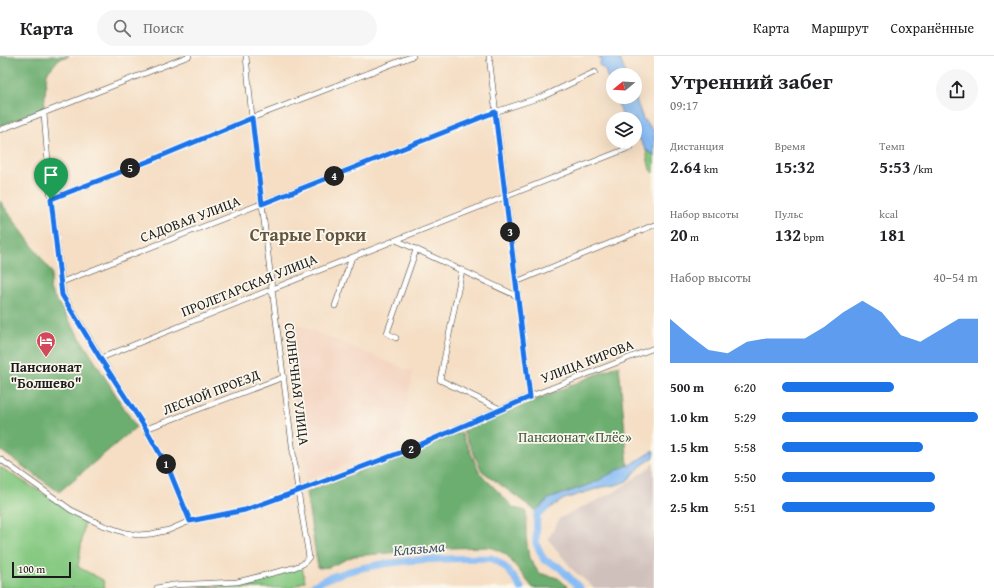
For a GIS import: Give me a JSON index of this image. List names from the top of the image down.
{
  "streets": {
    "street": [
      "САДОВАЯ УЛИЦА",
      "ПРОЛЕТАРСКАЯ УЛИЦА",
      "УЛИЦА КИРОВА",
      "СОЛНЕЧНАЯ УЛИЦА",
      "ЛЕСНОЙ ПРОЕЗД"
    ]
  },
  "crossings": [
    ["САДОВАЯ УЛИЦА", "СОЛНЕЧНАЯ УЛИЦА"],
    ["ПРОЛЕТАРСКАЯ УЛИЦА", "СОЛНЕЧНАЯ УЛИЦА"],
    ["УЛИЦА КИРОВА", "СОЛНЕЧНАЯ УЛИЦА"],
    ["СОЛНЕЧНАЯ УЛИЦА", "ЛЕСНОЙ ПРОЕЗД"]
  ],
  "districts": ["Старые Горки"],
  "water": ["Клязьма"],
  "parks": ["Пансионат «Плёс»"],
  "places": {
    "hotel": ["Пансионат \"Болшево\""]
  },
  "scale_bar": "100 m",
  "north": "left",
  "page": {
    "header": "Карта",
    "search": "Поиск",
    "nav": ["Карта", "Маршрут", "Сохранённые"],
    "heading": ["Утренний забег", "09:17"],
    "stats": [
      ["Дистанция", "2.64 km"],
      ["Время", "15:32"],
      ["Темп", "5:53 /km"],
      ["Набор высоты", "20 m"],
      ["Пульс", "132 bpm"],
      ["kcal", "181"]
    ],
    "pins": [
      "5",
      "4",
      "3",
      "2",
      "1"
    ],
    "chart": ["Набор высоты", "40–54 m"],
    "list": [
      {
        "name": "500 m",
        "note": "6:20"
      },
      {
        "name": "1.0 km",
        "note": "5:29"
      },
      {
        "name": "1.5 km",
        "note": "5:58"
      },
      {
        "name": "2.0 km",
        "note": "5:50"
      },
      {
        "name": "2.5 km",
        "note": "5:51"
      }
    ],
    "scale": "100 m"
  }
}
